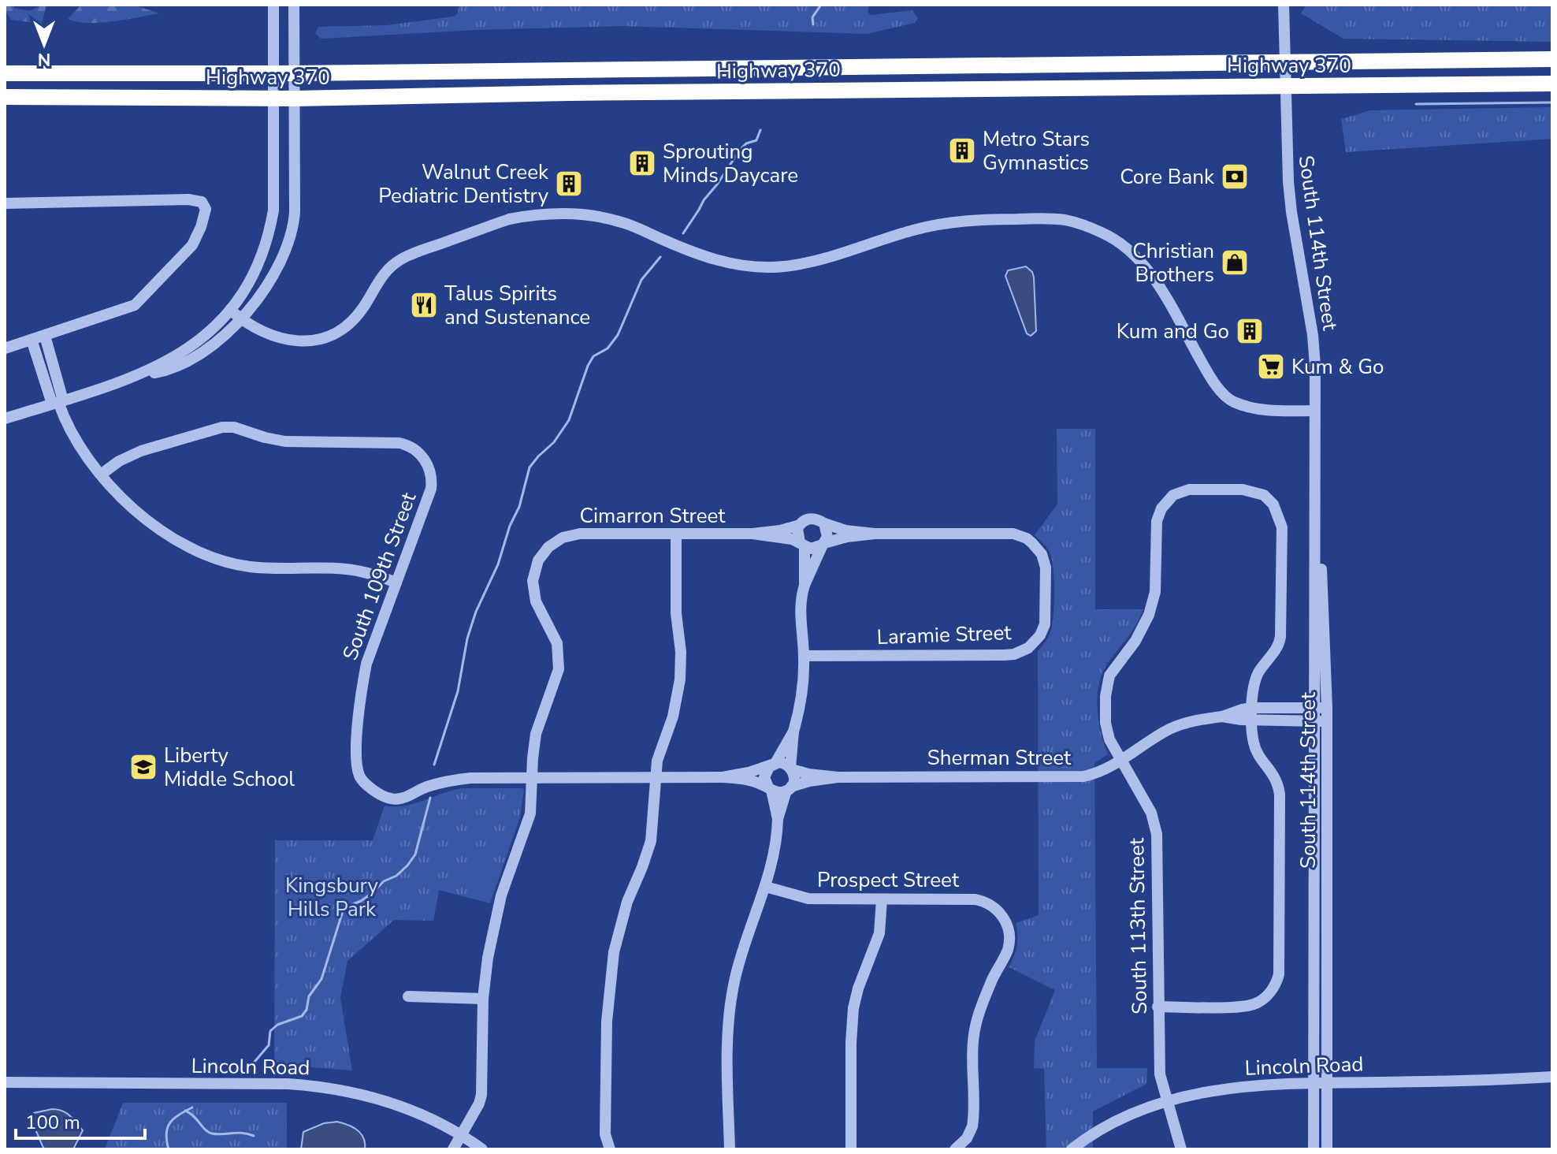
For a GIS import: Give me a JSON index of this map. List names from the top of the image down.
{
  "streets": {
    "highway": ["Highway 370"],
    "street": [
      "South 114th Street",
      "Cimarron Street",
      "South 109th Street",
      "Laramie Street",
      "Sherman Street",
      "Prospect Street",
      "South 113th Street",
      "Lincoln Road"
    ]
  },
  "crossings": [
    ["Highway 370", "South 114th Street"],
    ["South 114th Street", "Sherman Street"],
    ["South 114th Street", "Lincoln Road"],
    ["Cimarron Street", "South 109th Street"],
    ["Sherman Street", "South 113th Street"],
    ["South 113th Street", "Lincoln Road"]
  ],
  "parks": ["Kingsbury Hills Park"],
  "places": {
    "building": [
      "Metro Stars Gymnastics",
      "Sprouting Minds Daycare",
      "Walnut Creek Pediatric Dentistry",
      "Kum and Go"
    ],
    "bank": ["Core Bank"],
    "shop": ["Christian Brothers"],
    "restaurant": ["Talus Spirits and Sustenance"],
    "supermarket": ["Kum & Go"],
    "school or university": ["Liberty Middle School"]
  },
  "scale_bar": "100 m",
  "north": "bottom"
}
